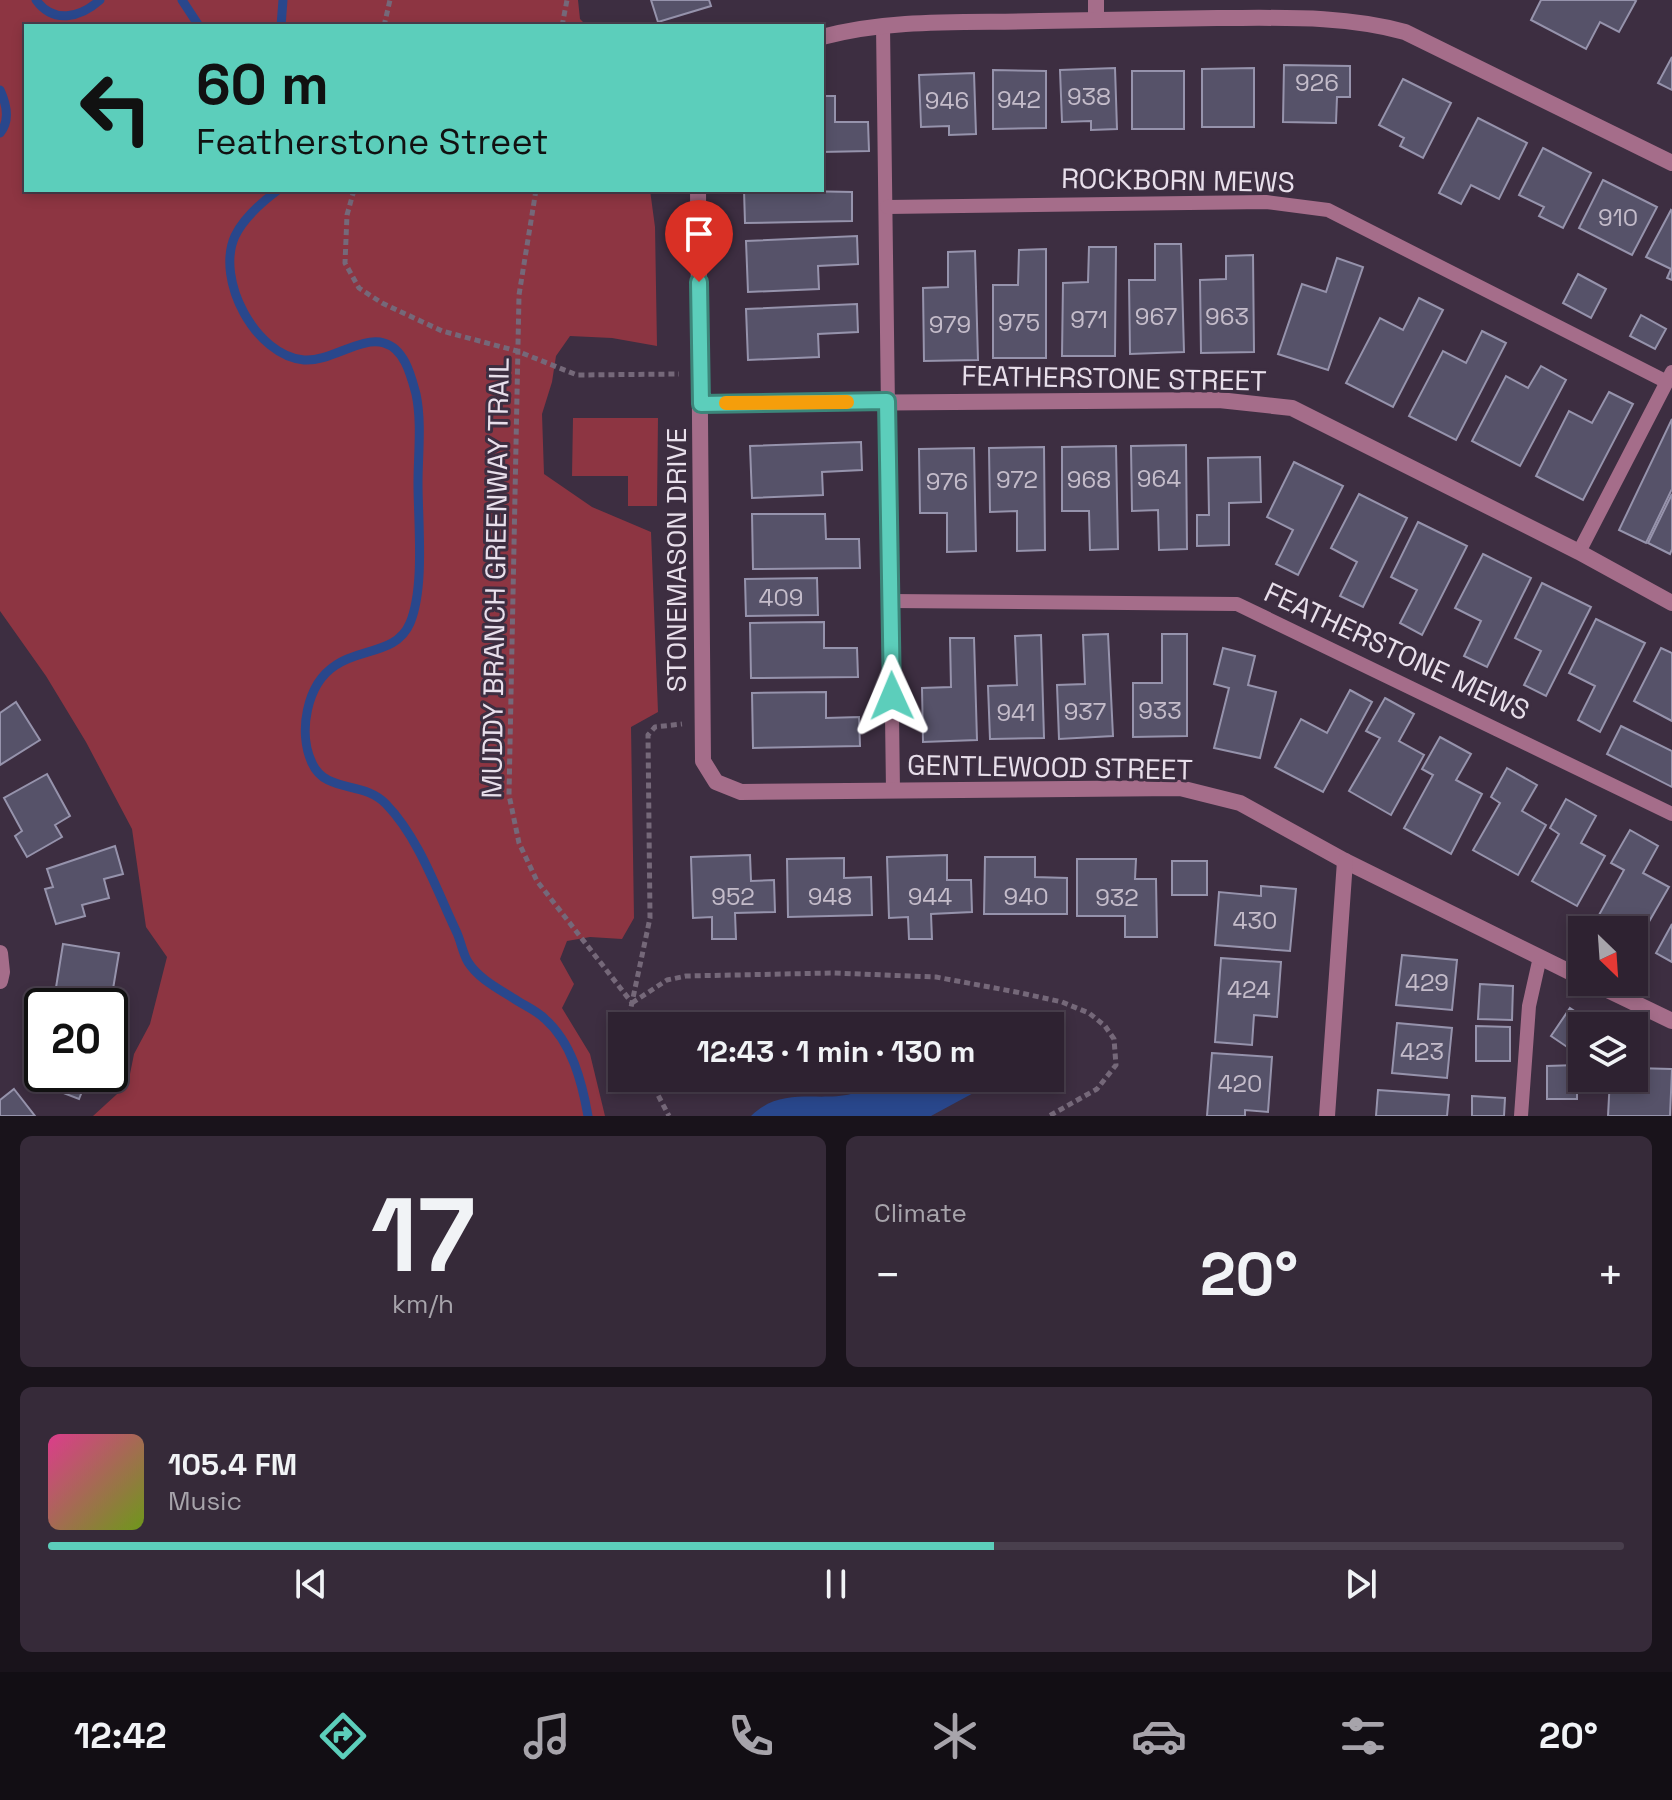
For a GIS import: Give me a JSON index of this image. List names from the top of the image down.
{
  "streets": {
    "street": ["FEATHERSTONE STREET", "STONEMASON DRIVE", "GENTLEWOOD STREET"],
    "lane": ["ROCKBORN MEWS", "FEATHERSTONE MEWS"],
    "path": ["MUDDY BRANCH GREENWAY TRAIL"]
  },
  "crossings": [
    ["ROCKBORN MEWS", "FEATHERSTONE STREET"],
    ["FEATHERSTONE STREET", "STONEMASON DRIVE"],
    ["STONEMASON DRIVE", "GENTLEWOOD STREET"]
  ],
  "house_numbers": [
    "926",
    "938",
    "942",
    "946",
    "910",
    "967",
    "963",
    "971",
    "975",
    "979",
    "964",
    "972",
    "968",
    "976",
    "409",
    "933",
    "937",
    "941",
    "952",
    "948",
    "944",
    "940",
    "932",
    "430",
    "429",
    "424",
    "423",
    "420"
  ],
  "north": "bottom right",
  "page": {
    "turn": ["60 m", "Featherstone Street"],
    "limit": "20",
    "trip": "12:43 · 1 min · 130 m",
    "tile": [
      ["17", "km/h"],
      "Climate"
    ],
    "heat": ["−", "20°", "+"],
    "song": ["105.4 FM", "Music"],
    "tabs": ["12:42", "20°"]
  }
}
